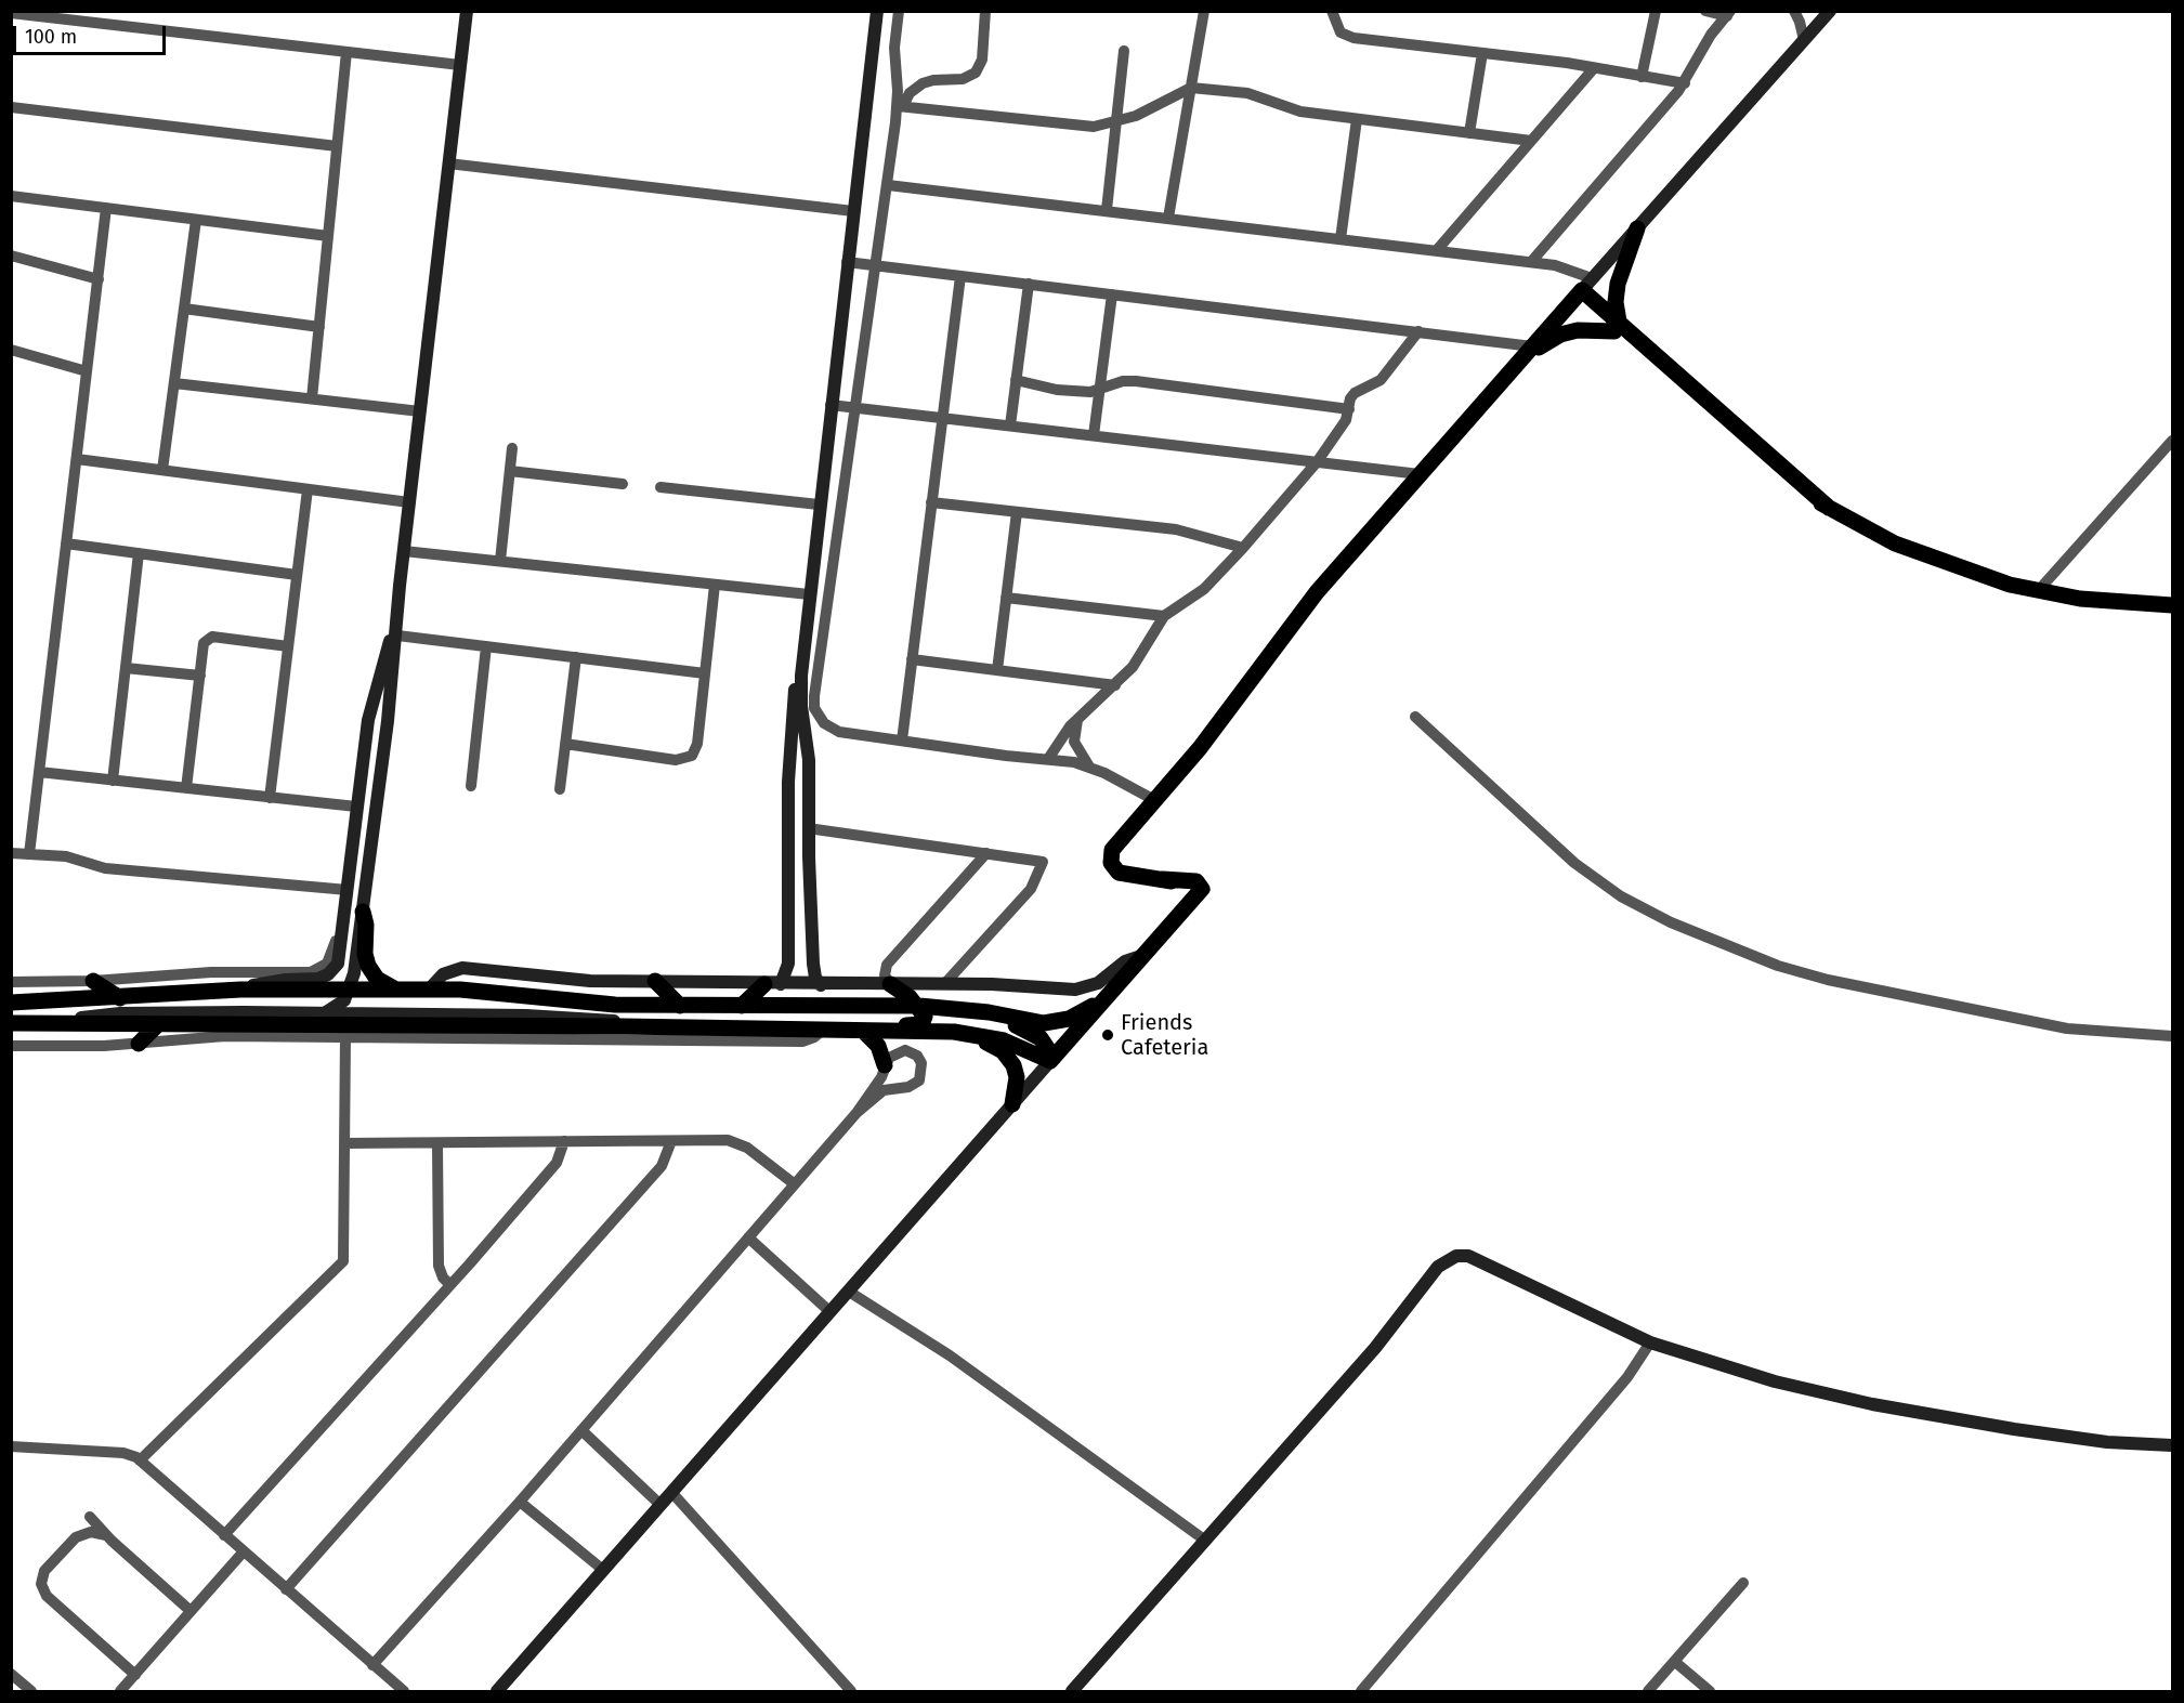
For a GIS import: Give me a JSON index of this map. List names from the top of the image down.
{
  "places": ["Friends Cafeteria"],
  "scale_bar": "100 m"
}
